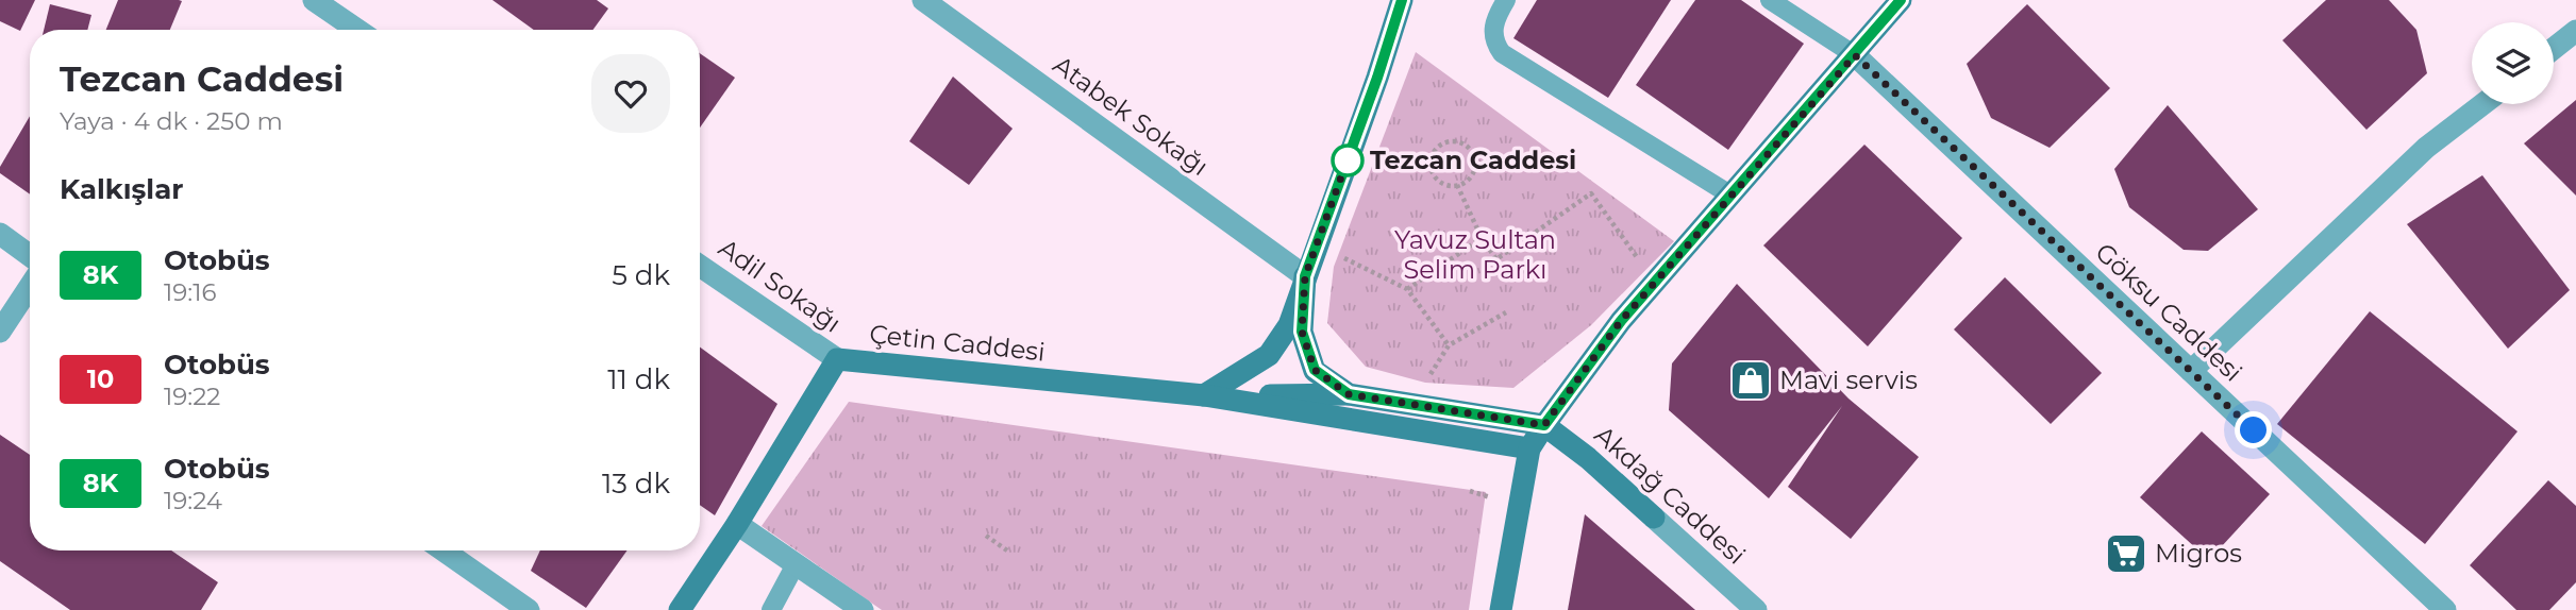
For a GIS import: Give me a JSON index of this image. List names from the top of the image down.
{
  "streets": {
    "street": [
      "Atabek Sokağı",
      "Adil Sokağı",
      "Göksu Caddesi",
      "Çetin Caddesi",
      "Akdağ Caddesi"
    ]
  },
  "crossings": [
    ["Adil Sokağı", "Çetin Caddesi"]
  ],
  "parks": ["Yavuz Sultan Selim Parkı"],
  "places": {
    "other": ["Tezcan Caddesi"],
    "shop": ["Mavi servis"],
    "supermarket": ["Migros"]
  },
  "lines": ["bus line 8K"],
  "page": {
    "heading": [
      ["Tezcan Caddesi", "Yaya · 4 dk · 250 m"],
      "Kalkışlar"
    ],
    "list": [
      {
        "mark": "8K",
        "name": "Otobüs",
        "note": "19:16",
        "value": "5 dk"
      },
      {
        "mark": "10",
        "name": "Otobüs",
        "note": "19:22",
        "value": "11 dk"
      },
      {
        "mark": "8K",
        "name": "Otobüs",
        "note": "19:24",
        "value": "13 dk"
      }
    ]
  }
}
